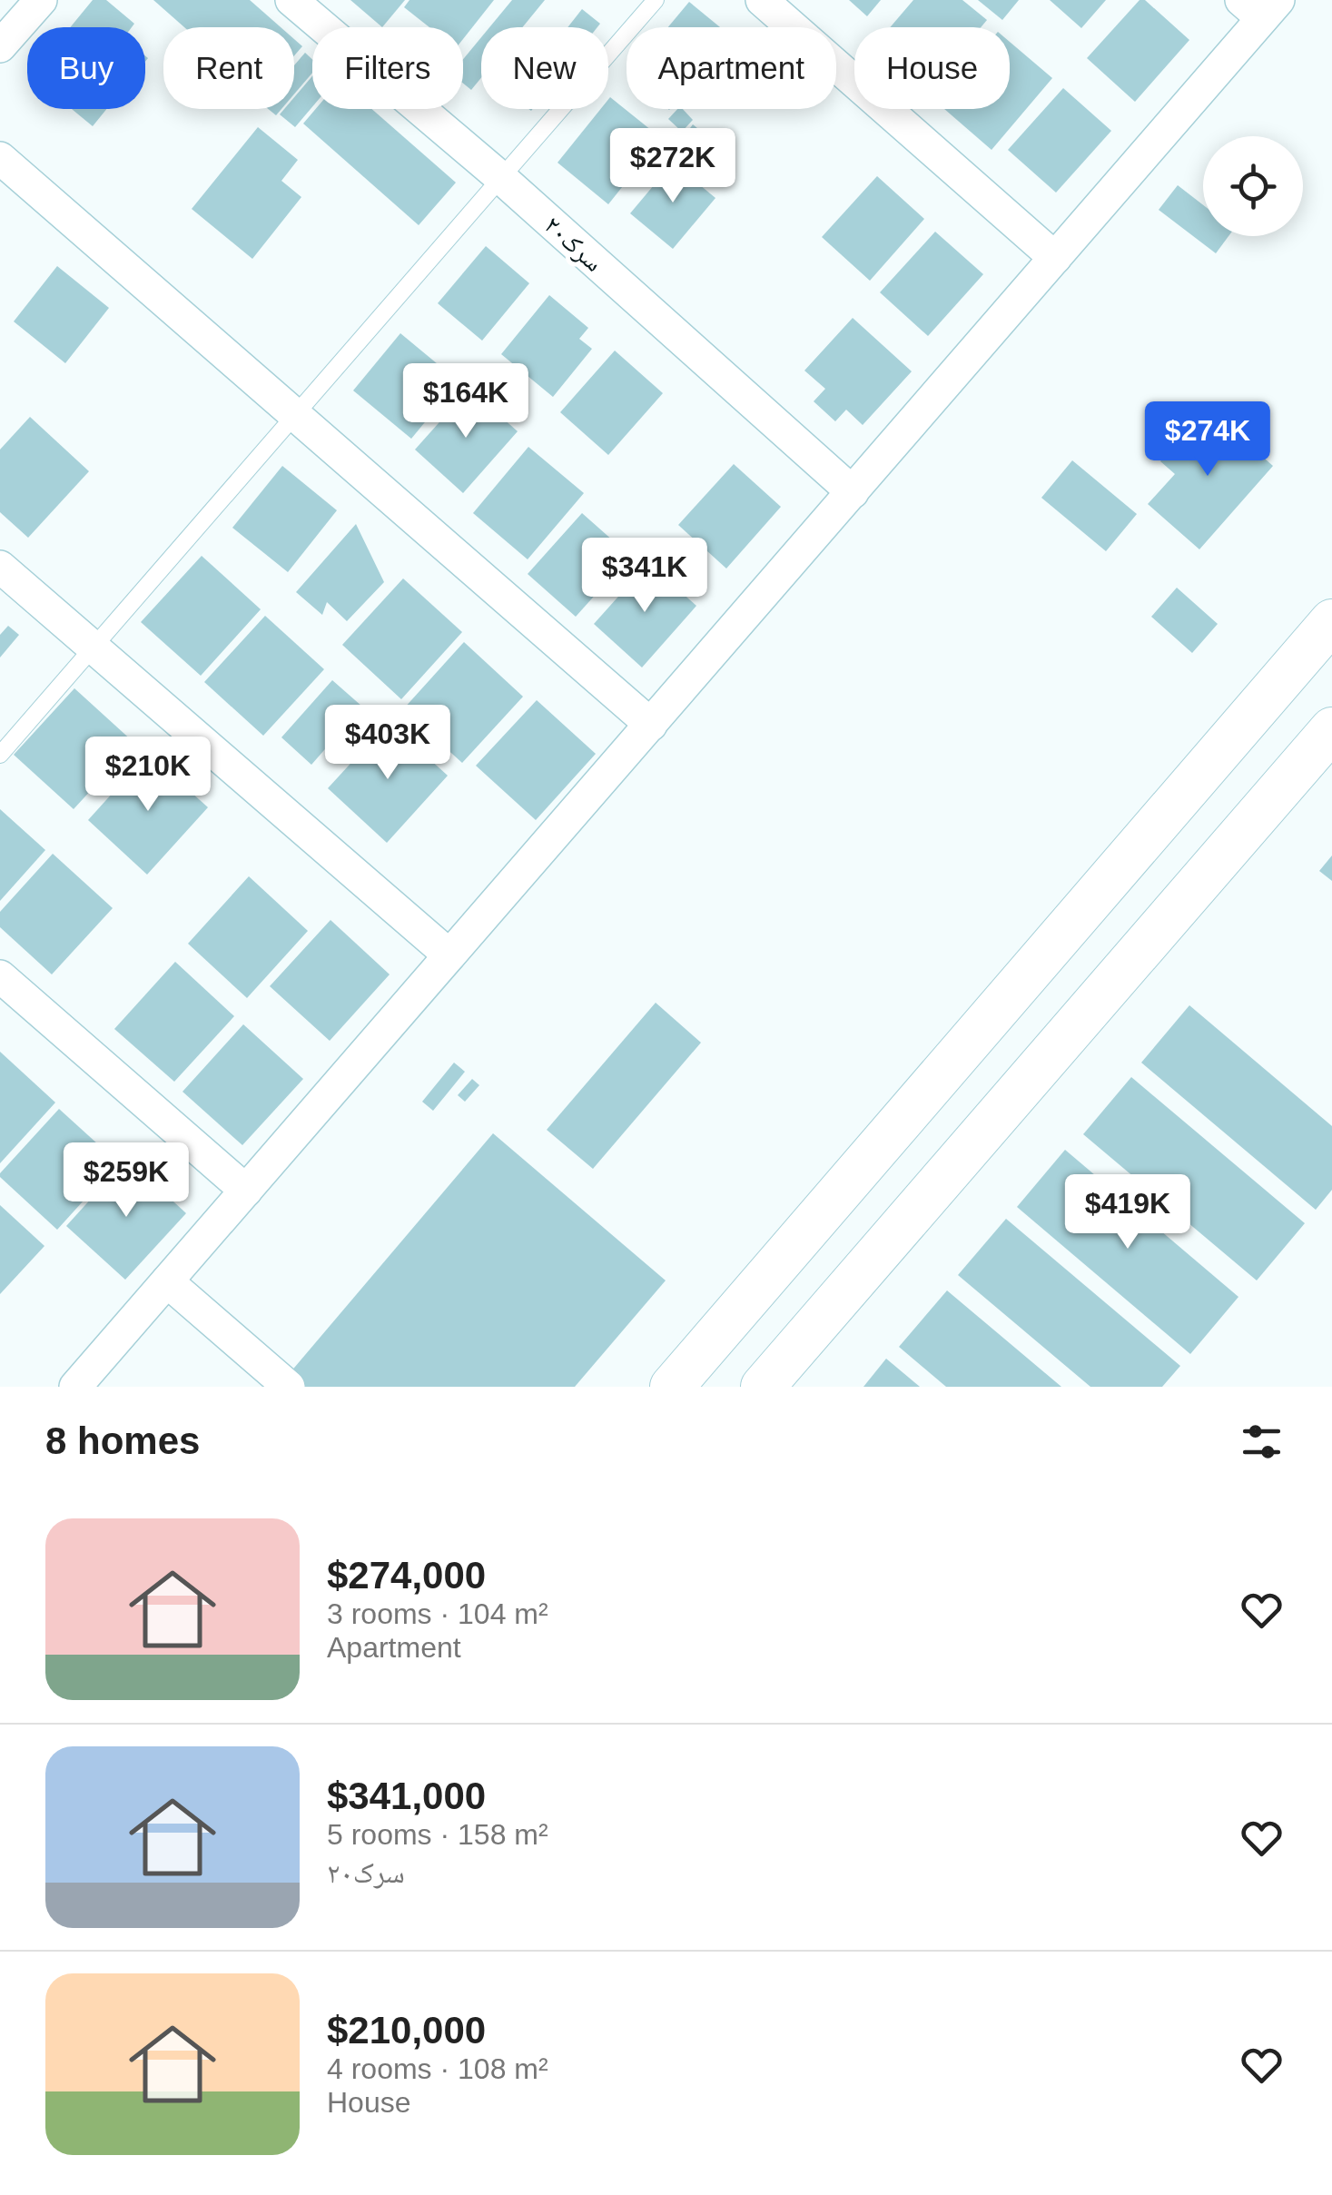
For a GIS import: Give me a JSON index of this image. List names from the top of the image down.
{
  "streets": {
    "street": ["سرک۲۰"]
  },
  "page": {
    "chip": [
      "Buy",
      "Rent",
      "Filters",
      "New",
      "Apartment",
      "House"
    ],
    "price": [
      "$272K",
      "$164K",
      "$274K",
      "$341K",
      "$403K",
      "$210K",
      "$259K",
      "$419K"
    ],
    "heading": "8 homes",
    "list": [
      {
        "name": "$274,000",
        "note": "3 rooms · 104 m² · Apartment"
      },
      {
        "name": "$341,000",
        "note": "5 rooms · 158 m² · سرک۲۰"
      },
      {
        "name": "$210,000",
        "note": "4 rooms · 108 m² · House"
      }
    ]
  }
}
